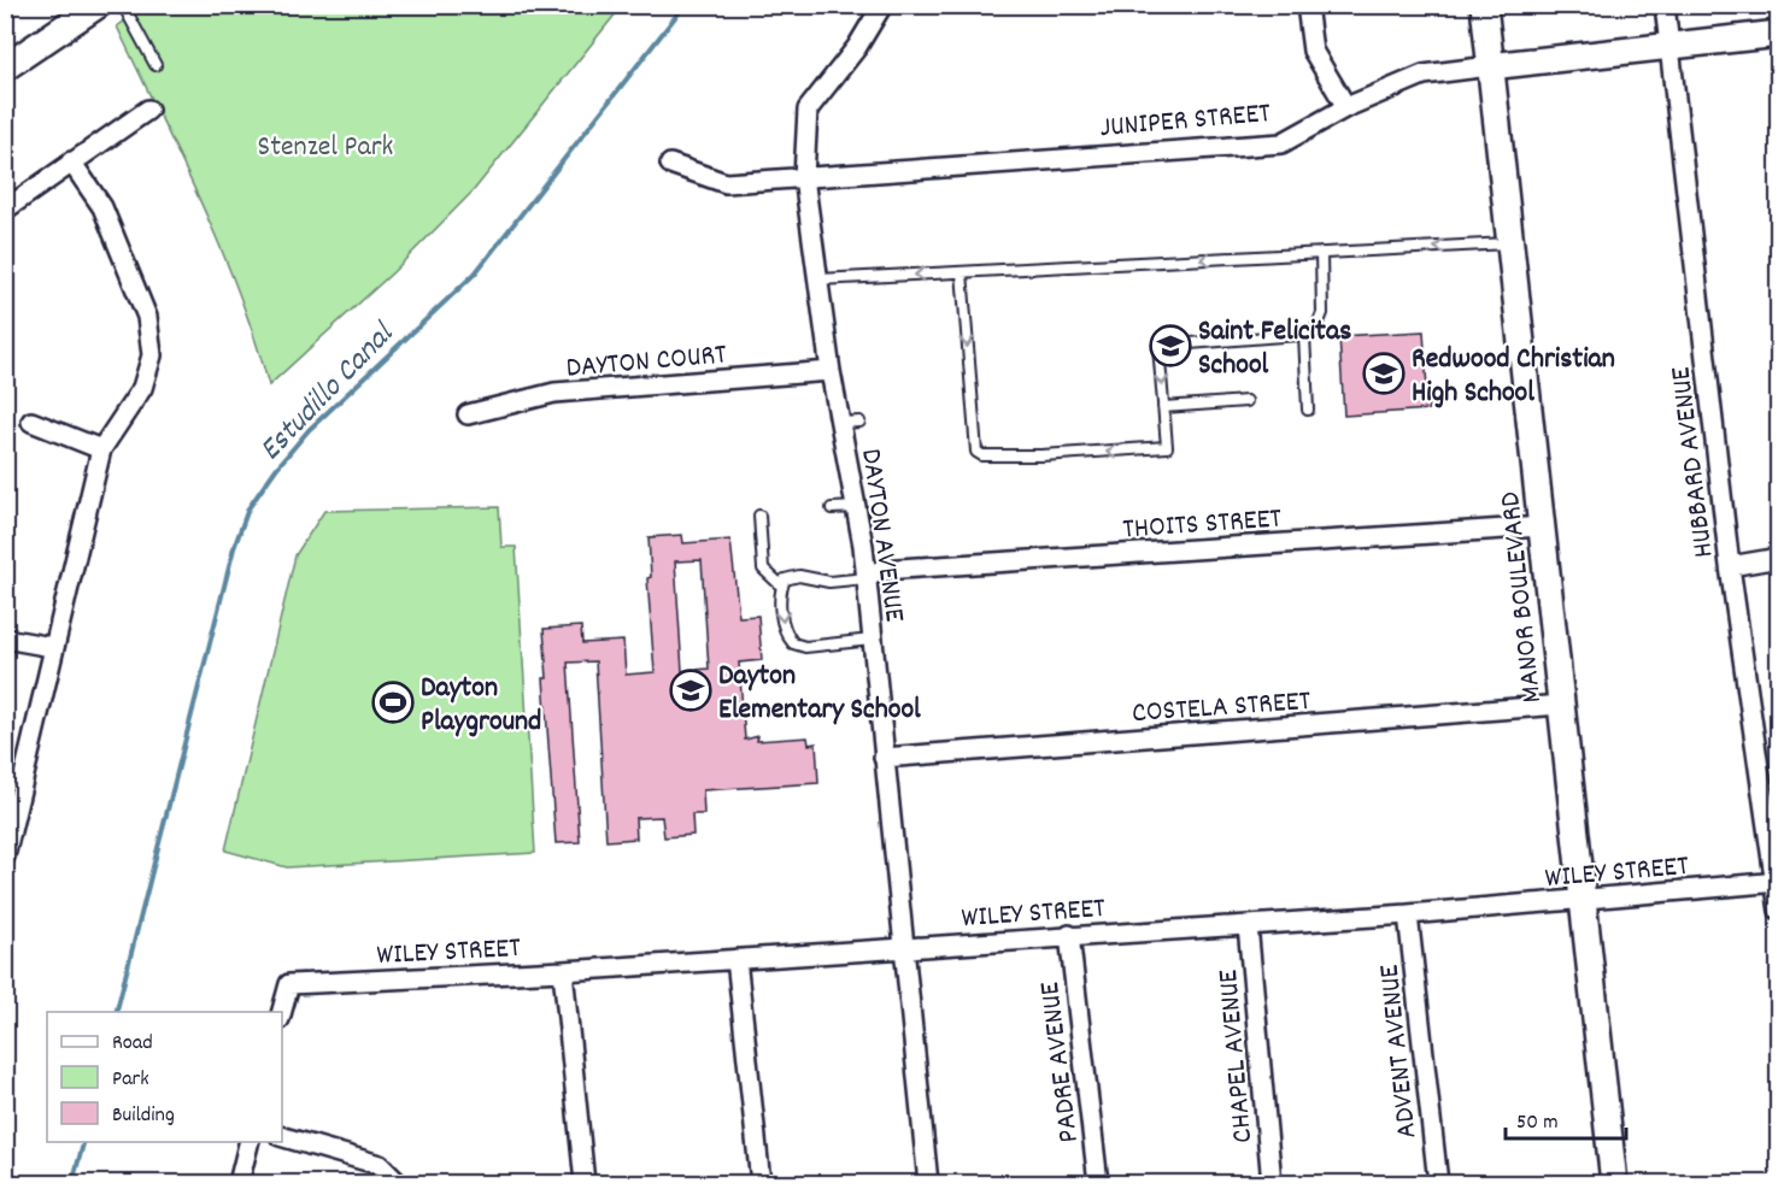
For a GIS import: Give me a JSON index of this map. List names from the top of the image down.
{
  "streets": {
    "street": [
      "JUNIPER STREET",
      "DAYTON COURT",
      "HUBBARD AVENUE",
      "THOITS STREET",
      "DAYTON AVENUE",
      "MANOR BOULEVARD",
      "COSTELA STREET",
      "WILEY STREET",
      "ADVENT AVENUE",
      "CHAPEL AVENUE",
      "PADRE AVENUE"
    ]
  },
  "crossings": [
    ["JUNIPER STREET", "HUBBARD AVENUE"],
    ["JUNIPER STREET", "DAYTON AVENUE"],
    ["JUNIPER STREET", "MANOR BOULEVARD"],
    ["DAYTON COURT", "DAYTON AVENUE"],
    ["HUBBARD AVENUE", "WILEY STREET"],
    ["THOITS STREET", "DAYTON AVENUE"],
    ["THOITS STREET", "MANOR BOULEVARD"],
    ["DAYTON AVENUE", "COSTELA STREET"],
    ["DAYTON AVENUE", "WILEY STREET"],
    ["MANOR BOULEVARD", "COSTELA STREET"],
    ["MANOR BOULEVARD", "WILEY STREET"],
    ["WILEY STREET", "ADVENT AVENUE"],
    ["WILEY STREET", "CHAPEL AVENUE"],
    ["WILEY STREET", "PADRE AVENUE"]
  ],
  "water": ["Estudillo Canal"],
  "parks": ["Stenzel Park"],
  "places": {
    "school or university": ["Saint Felicitas School", "Redwood Christian High School", "Dayton Elementary School"],
    "sports": ["Dayton Playground"]
  },
  "legend": ["Road", "Park", "Building"],
  "scale_bar": "50 m"
}
